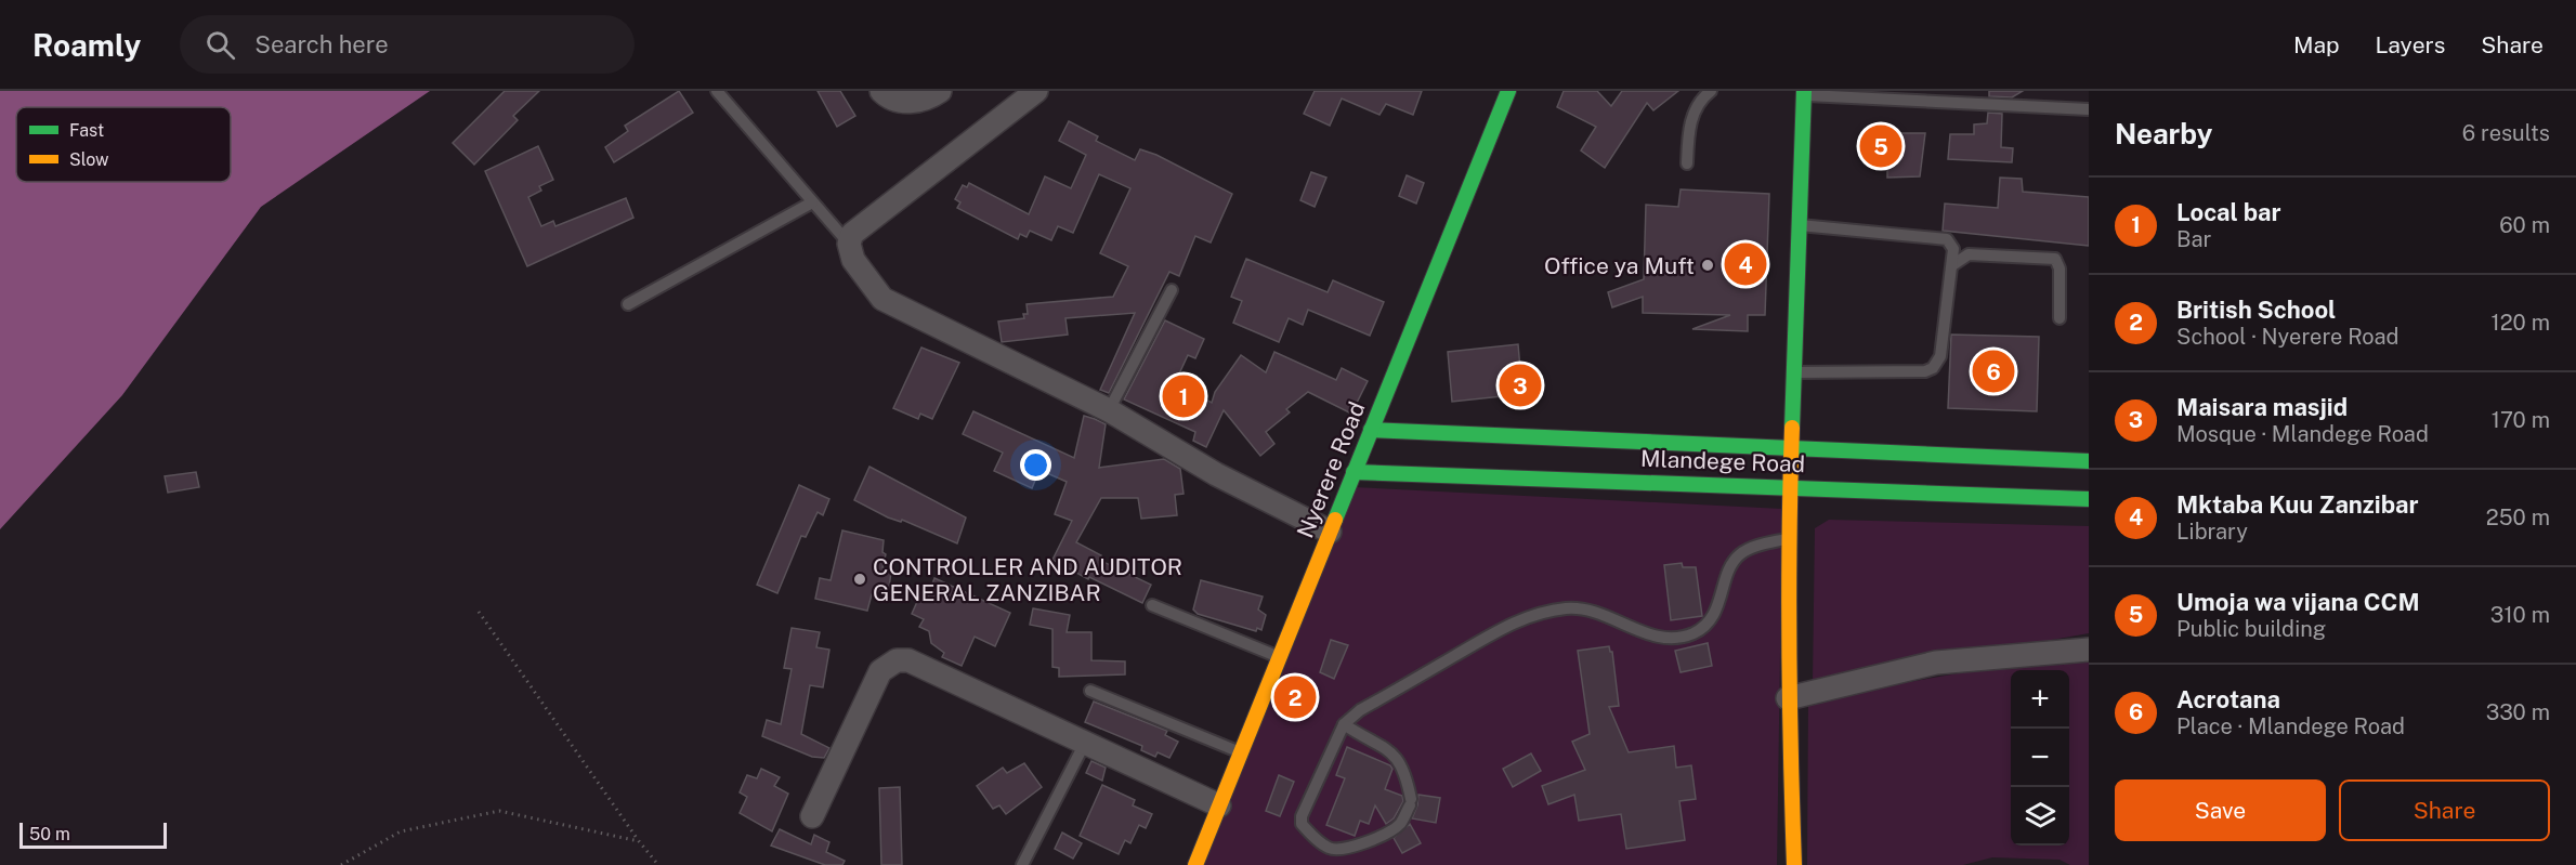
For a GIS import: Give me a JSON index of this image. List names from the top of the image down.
{
  "streets": {
    "main road": ["Mlandege Road", "Nyerere Road"]
  },
  "crossings": [
    ["Mlandege Road", "Nyerere Road"]
  ],
  "places": ["Office ya Muft", "CONTROLLER AND AUDITOR GENERAL ZANZIBAR"],
  "legend": ["Fast", "Slow"],
  "scale_bar": "50 m",
  "page": {
    "header": "Roamly",
    "search": "Search here",
    "nav": ["Map", "Layers", "Share"],
    "heading": ["Nearby", "6 results"],
    "pins": [
      "5",
      "4",
      "6",
      "3",
      "1",
      "2"
    ],
    "list": [
      {
        "mark": "1",
        "name": "Local bar",
        "note": "Bar",
        "value": "60 m"
      },
      {
        "mark": "2",
        "name": "British School",
        "note": "School · Nyerere Road",
        "value": "120 m"
      },
      {
        "mark": "3",
        "name": "Maisara masjid",
        "note": "Mosque · Mlandege Road",
        "value": "170 m"
      },
      {
        "mark": "4",
        "name": "Mktaba Kuu Zanzibar",
        "note": "Library",
        "value": "250 m"
      },
      {
        "mark": "5",
        "name": "Umoja wa vijana CCM",
        "note": "Public building",
        "value": "310 m"
      },
      {
        "mark": "6",
        "name": "Acrotana",
        "note": "Place · Mlandege Road",
        "value": "330 m"
      }
    ],
    "map_buttons": ["+", "−"],
    "buttons": ["Save", "Share"],
    "scale": "50 m"
  }
}
